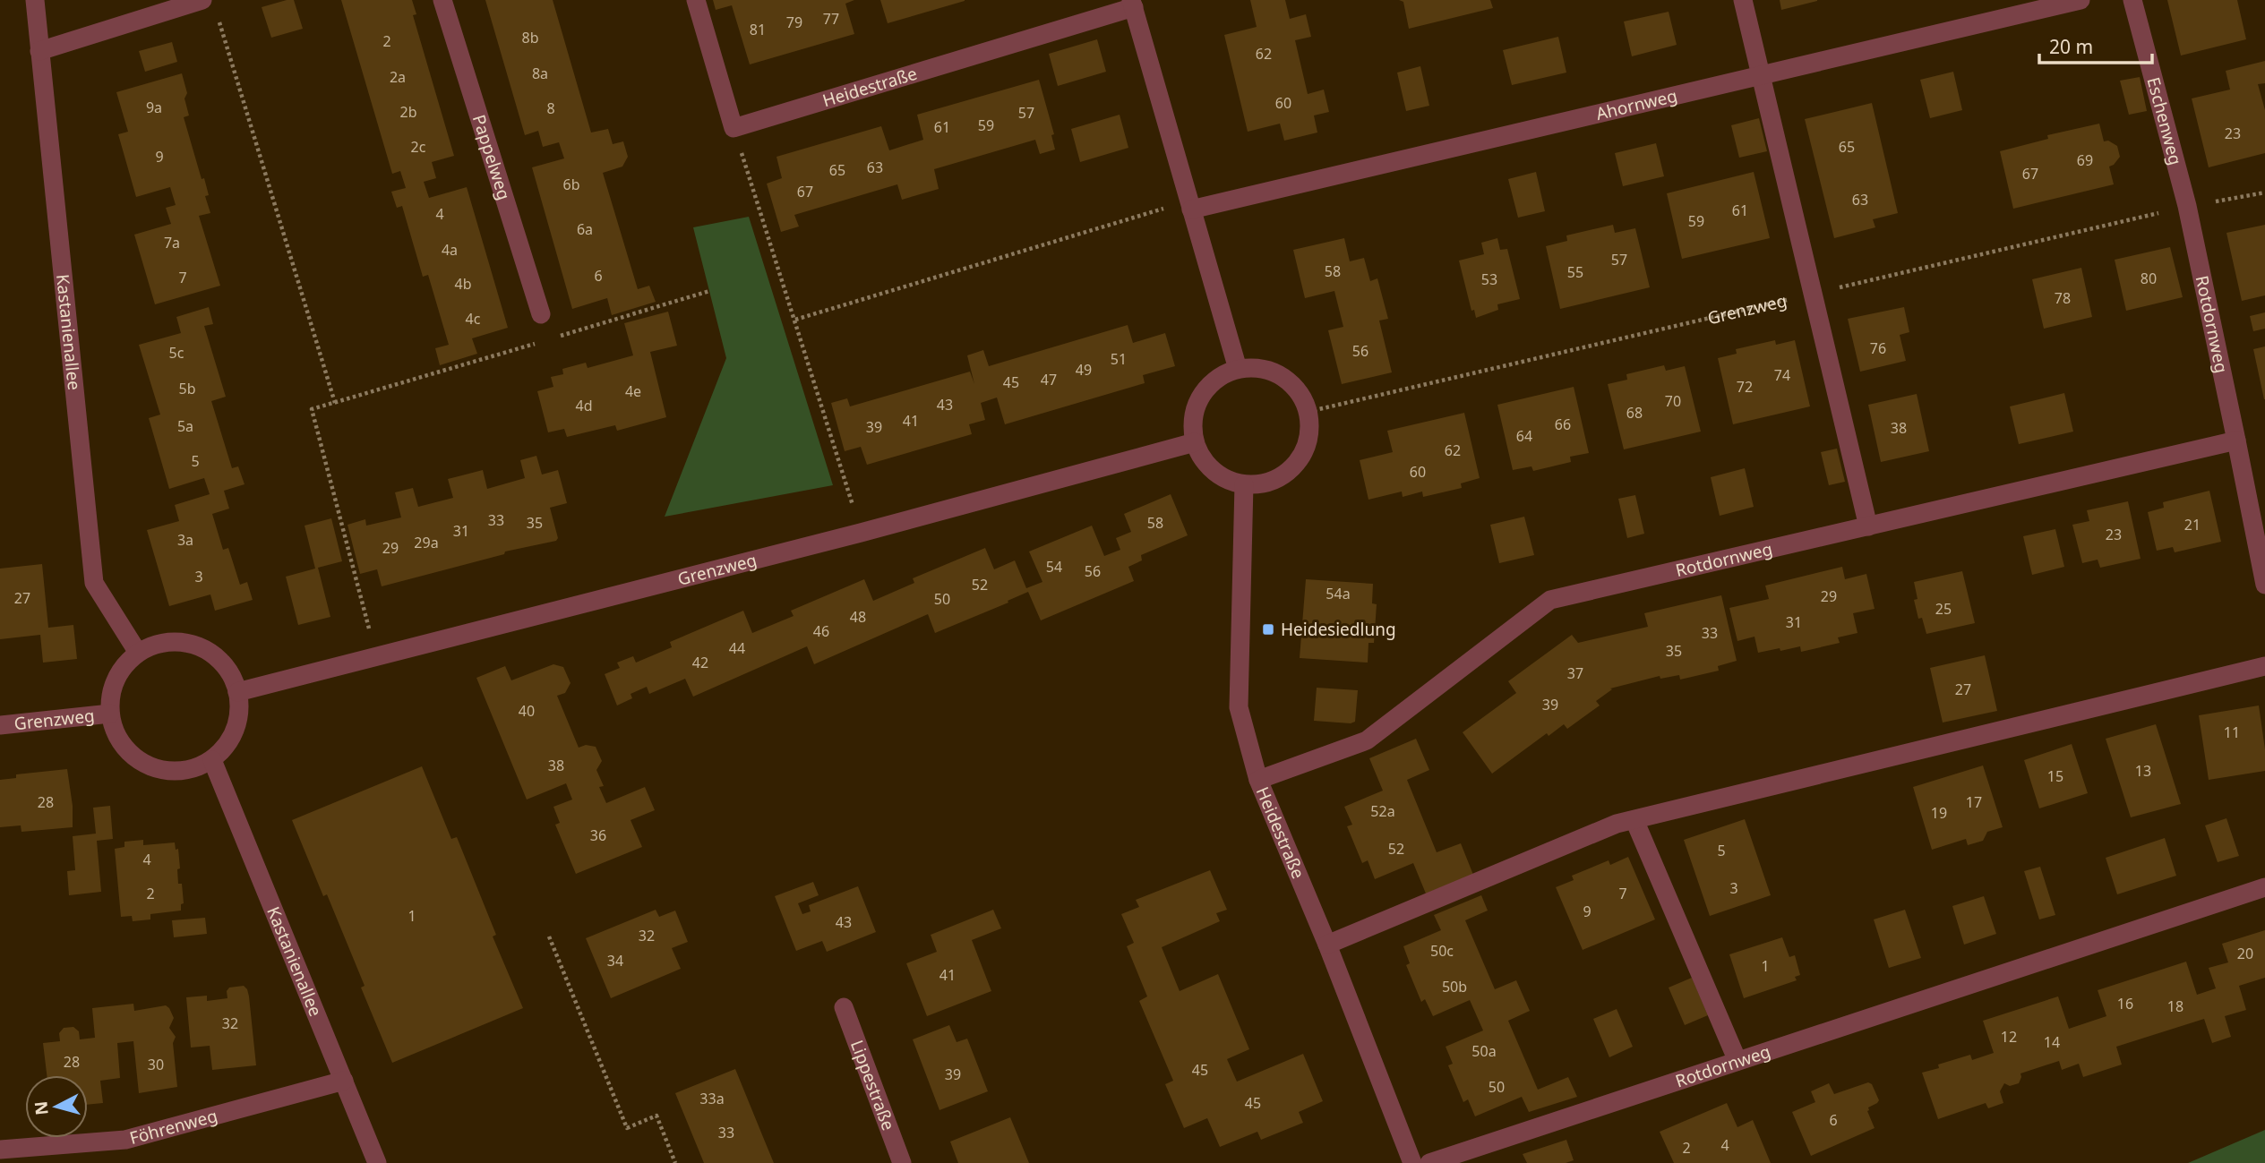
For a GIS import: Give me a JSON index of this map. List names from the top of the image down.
{
  "streets": {
    "street": [
      "Heidestraße",
      "Ahornweg",
      "Eschenweg",
      "Pappelweg",
      "Grenzweg",
      "Rotdornweg",
      "Kastanienallee",
      "Lippestraße",
      "Föhrenweg"
    ]
  },
  "crossings": [
    ["Heidestraße", "Ahornweg"],
    ["Heidestraße", "Grenzweg"],
    ["Heidestraße", "Rotdornweg"],
    ["Eschenweg", "Grenzweg"],
    ["Eschenweg", "Rotdornweg"],
    ["Grenzweg", "Rotdornweg"],
    ["Grenzweg", "Kastanienallee"],
    ["Kastanienallee", "Föhrenweg"]
  ],
  "places": {
    "transit": ["Heidesiedlung"]
  },
  "house_numbers": [
    "77",
    "79",
    "81",
    "8b",
    "2",
    "62",
    "8a",
    "2a",
    "60",
    "9a",
    "8",
    "2b",
    "57",
    "59",
    "61",
    "23",
    "2c",
    "65",
    "9",
    "69",
    "63",
    "65",
    "67",
    "6b",
    "67",
    "63",
    "61",
    "4",
    "59",
    "6a",
    "7a",
    "4a",
    "57",
    "58",
    "55",
    "6",
    "7",
    "80",
    "53",
    "4b",
    "78",
    "4c",
    "76",
    "56",
    "5c",
    "51",
    "49",
    "74",
    "47",
    "45",
    "72",
    "5b",
    "4e",
    "70",
    "43",
    "4d",
    "68",
    "41",
    "66",
    "5a",
    "39",
    "38",
    "64",
    "62",
    "5",
    "60",
    "33",
    "35",
    "58",
    "21",
    "31",
    "23",
    "3a",
    "29a",
    "29",
    "54",
    "56",
    "3",
    "52",
    "54a",
    "29",
    "27",
    "50",
    "25",
    "48",
    "31",
    "46",
    "33",
    "44",
    "35",
    "42",
    "37",
    "27",
    "39",
    "40",
    "11",
    "38",
    "13",
    "15",
    "28",
    "17",
    "52a",
    "19",
    "36",
    "52",
    "5",
    "4",
    "3",
    "2",
    "7",
    "9",
    "1",
    "43",
    "32",
    "50c",
    "20",
    "34",
    "1",
    "41",
    "50b",
    "16",
    "18",
    "32",
    "12",
    "14",
    "50a",
    "28",
    "30",
    "45",
    "39",
    "50",
    "33a",
    "45",
    "6",
    "33",
    "4",
    "2"
  ],
  "scale_bar": "20 m",
  "north": "left"
}
